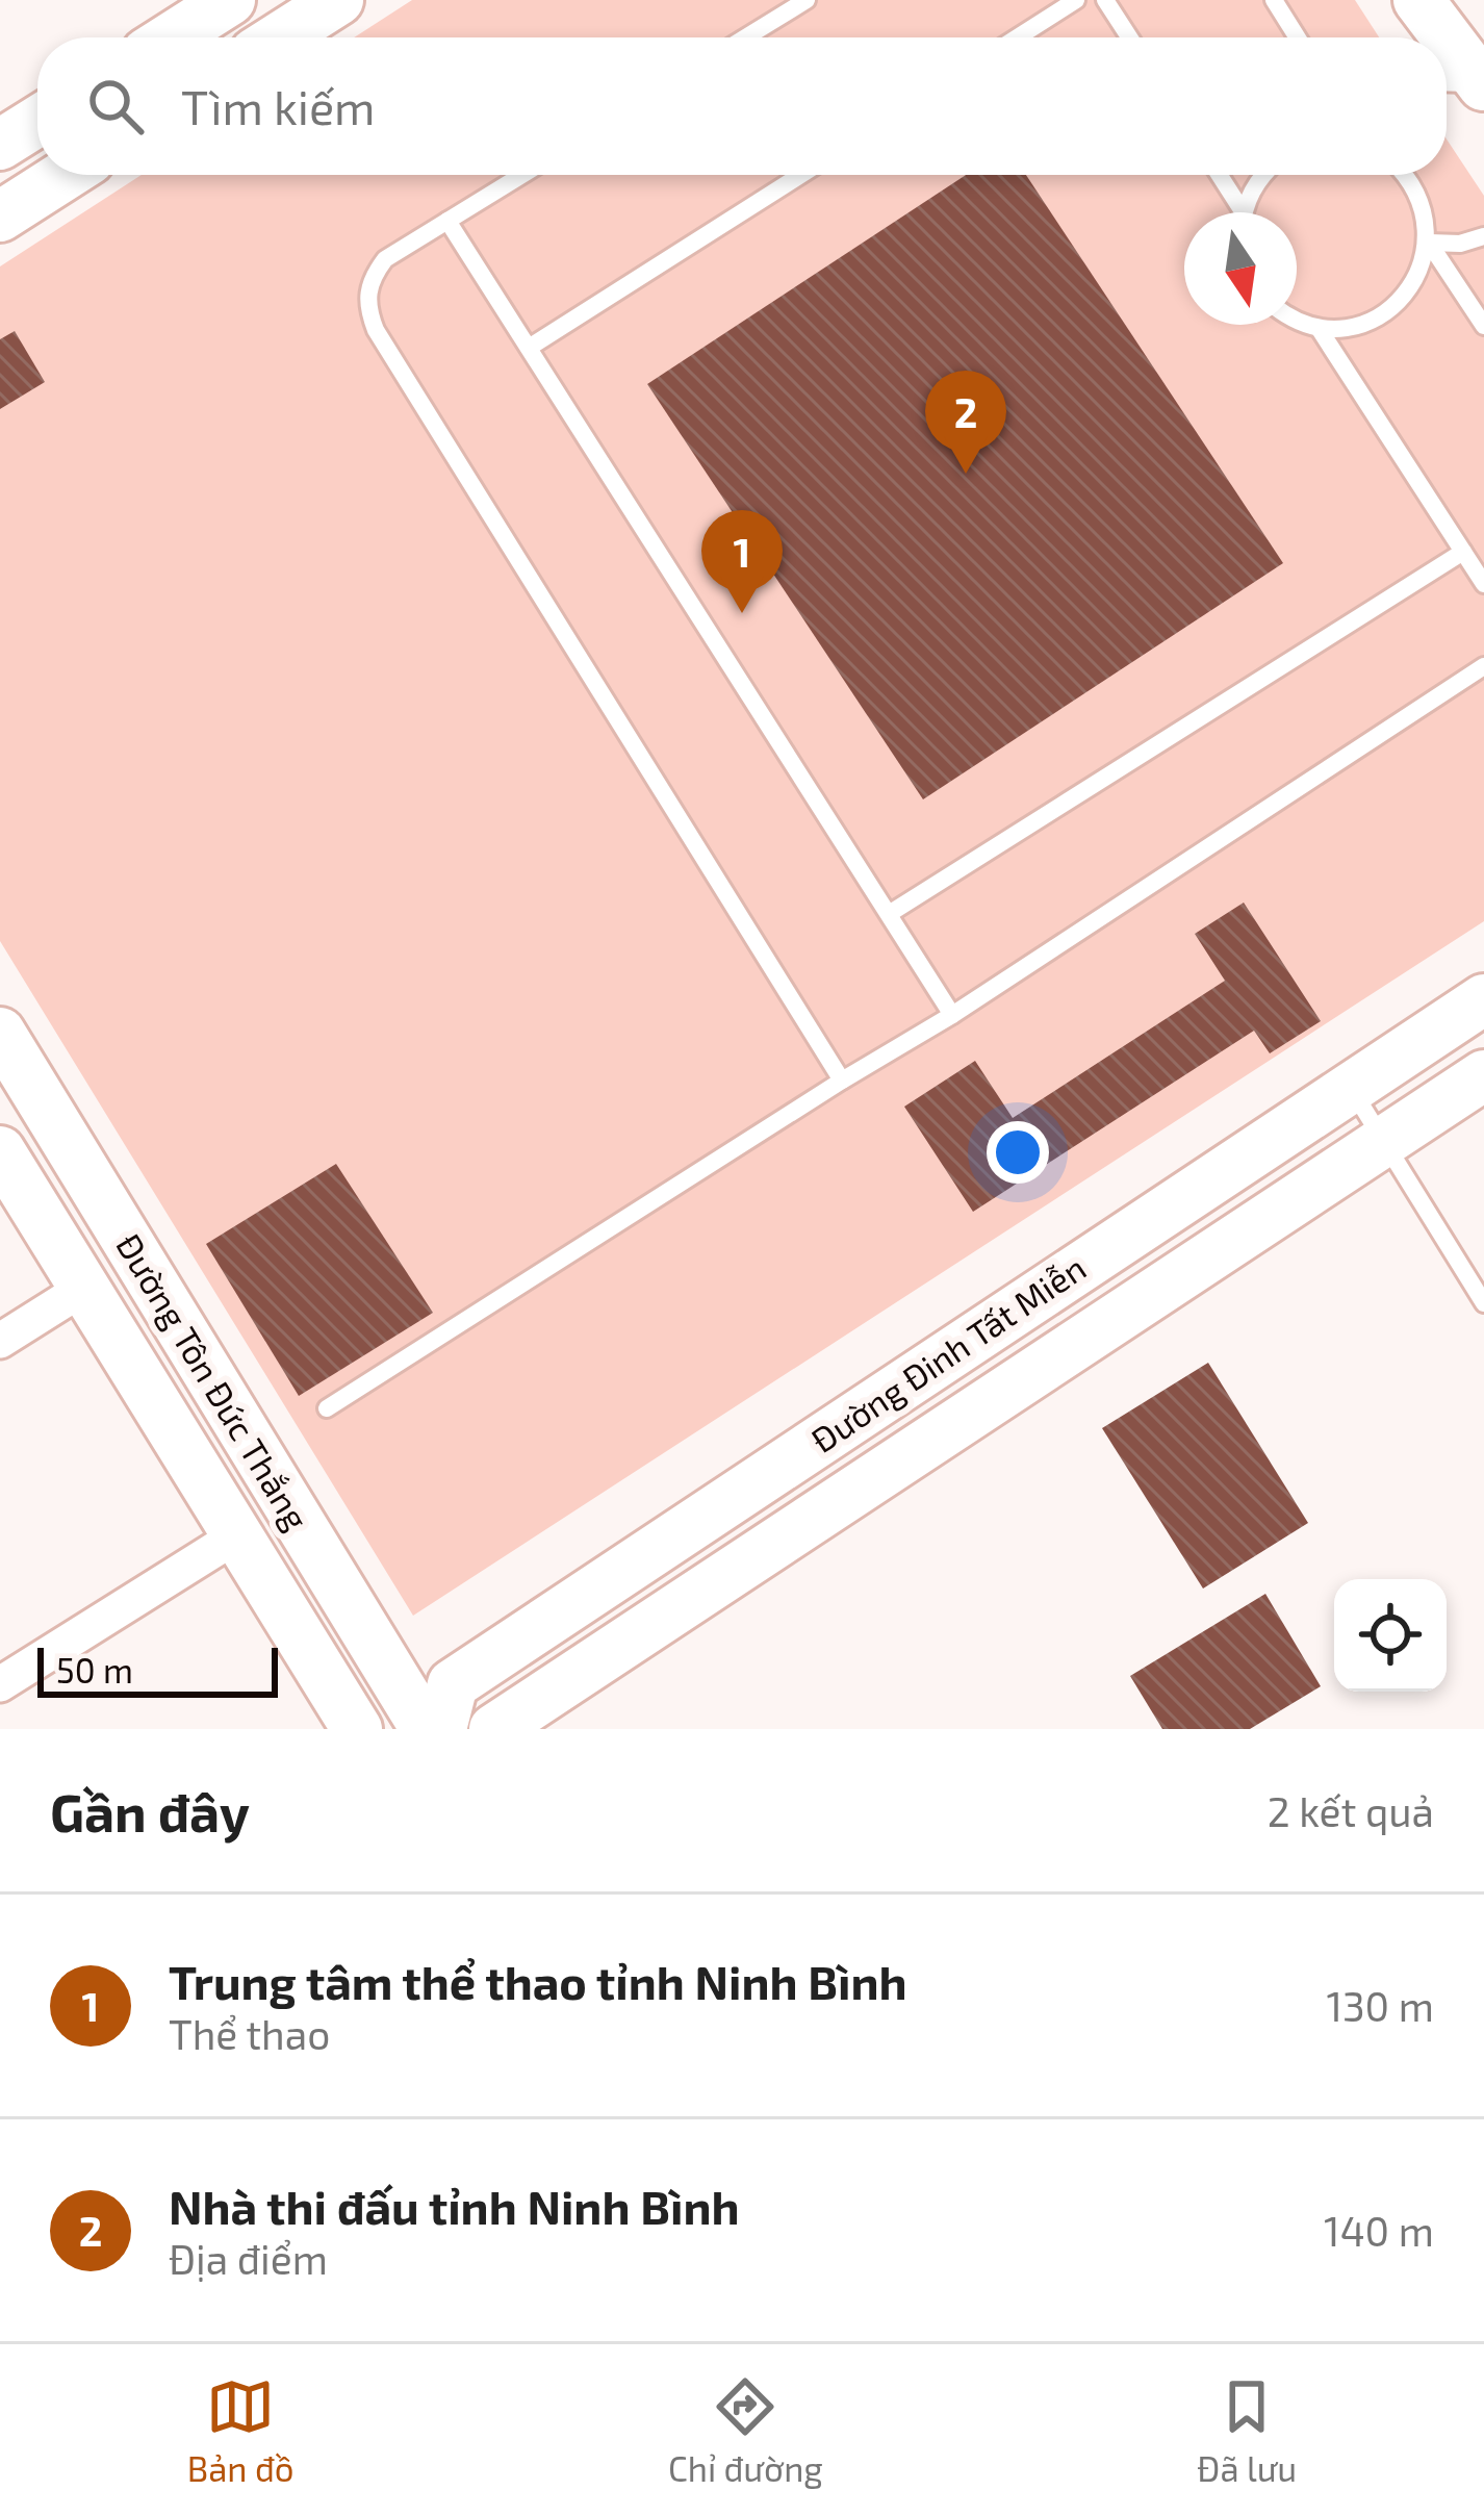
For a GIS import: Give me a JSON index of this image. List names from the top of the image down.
{
  "streets": {
    "street": ["Đường Đinh Tất Miễn", "Đường Tôn Đức Thắng"]
  },
  "scale_bar": "50 m",
  "north": "bottom",
  "page": {
    "search": "Tìm kiếm",
    "pins": ["2", "1"],
    "scale": "50 m",
    "heading": ["Gần đây", "2 kết quả"],
    "list": [
      {
        "mark": "1",
        "name": "Trung tâm thể thao tỉnh Ninh Bình",
        "note": "Thể thao",
        "value": "130 m"
      },
      {
        "mark": "2",
        "name": "Nhà thi đấu tỉnh Ninh Bình",
        "note": "Địa điểm",
        "value": "140 m"
      }
    ],
    "nav": ["Bản đồ", "Chỉ đường", "Đã lưu"]
  }
}
